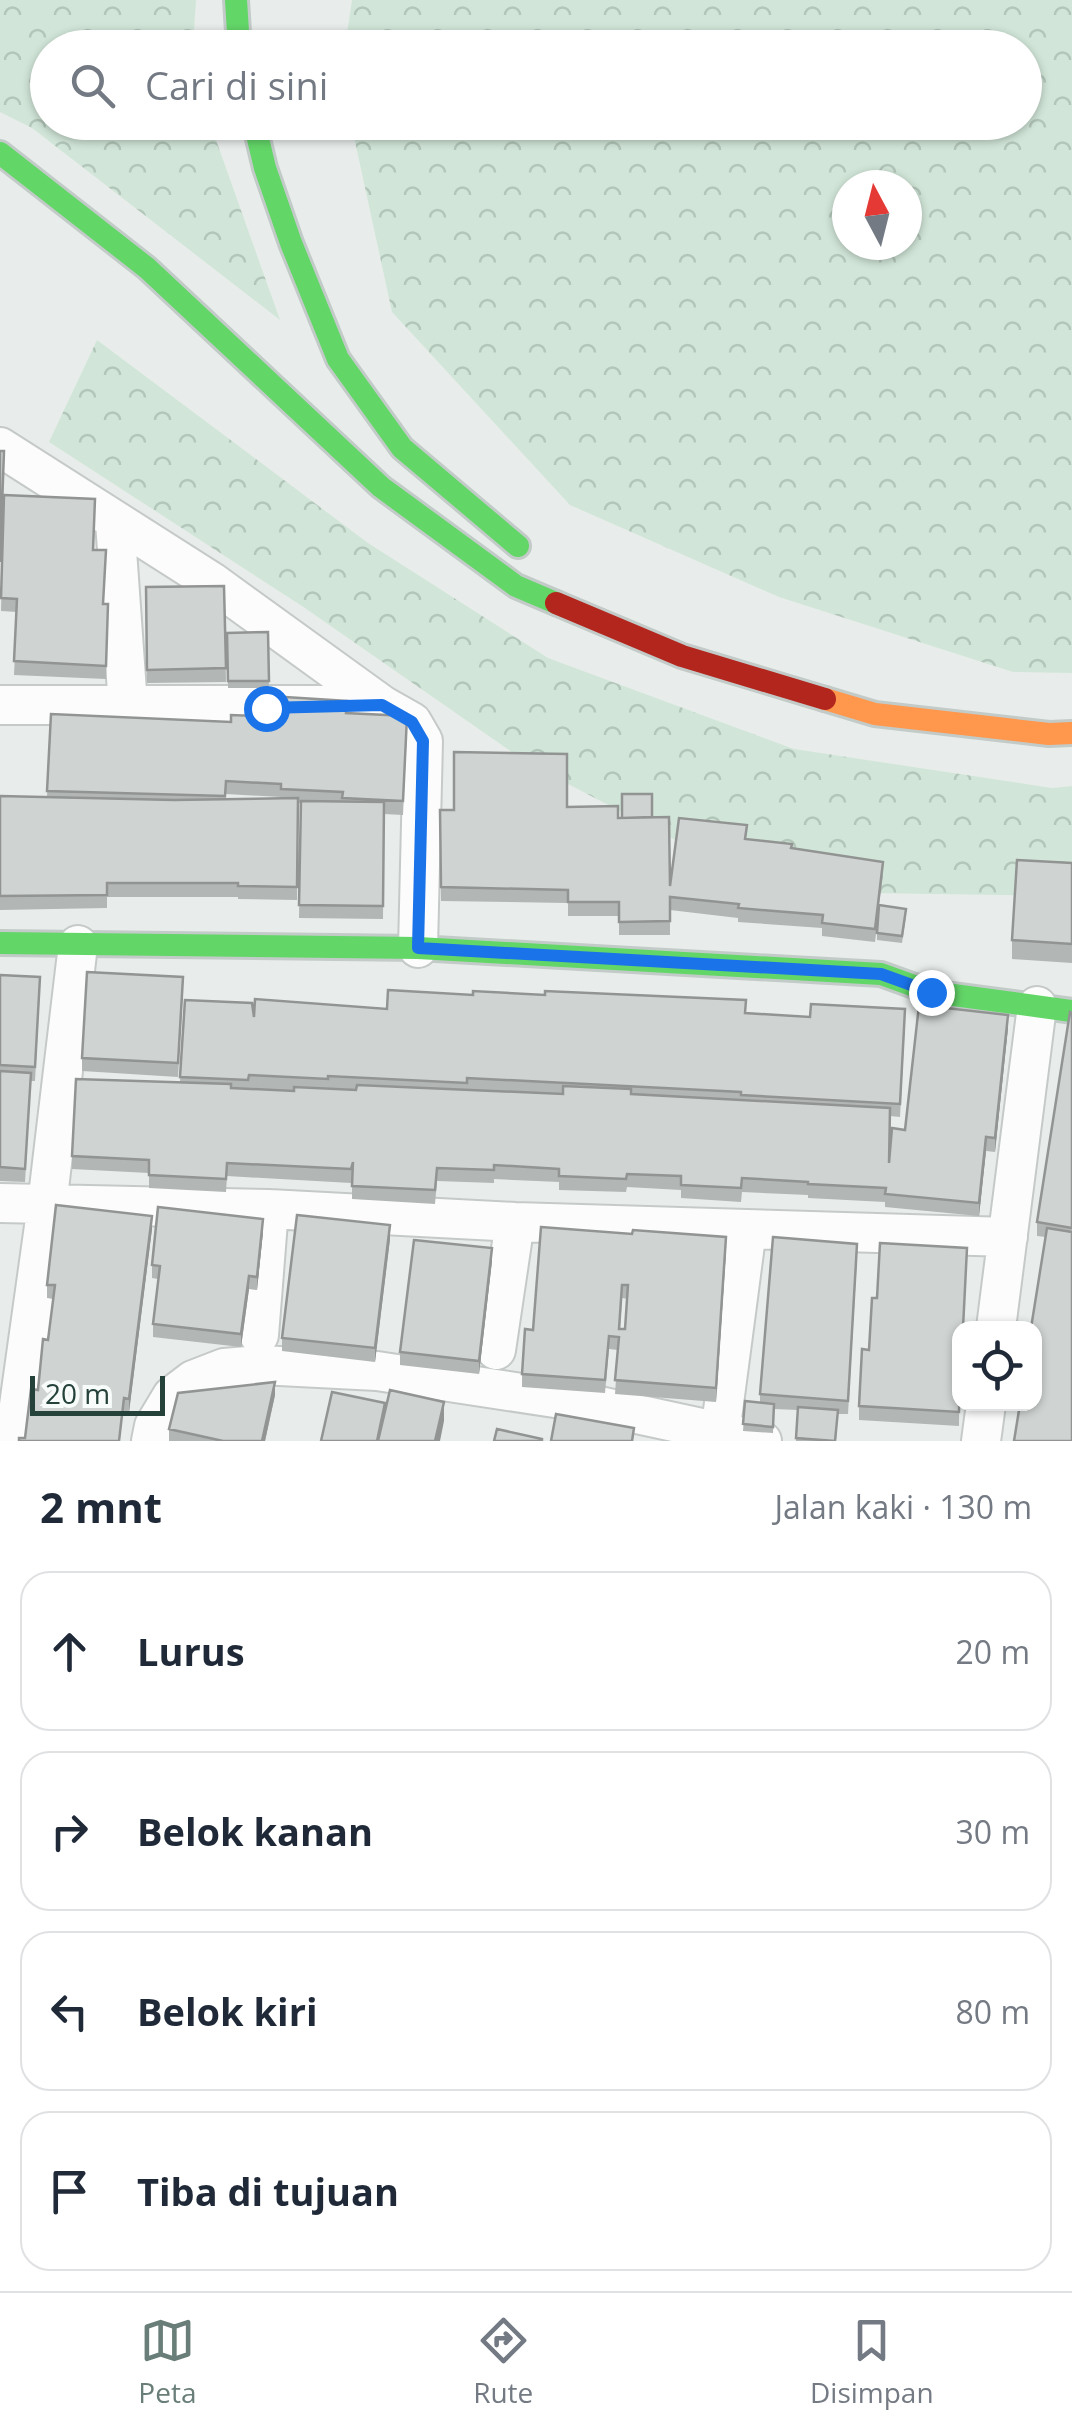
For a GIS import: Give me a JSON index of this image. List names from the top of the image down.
{
  "scale_bar": "20 m",
  "north": "top",
  "page": {
    "search": "Cari di sini",
    "scale": "20 m",
    "heading": ["2 mnt", "Jalan kaki · 130 m"],
    "list": [
      ["Lurus", "20 m"],
      ["Belok kanan", "30 m"],
      ["Belok kiri", "80 m"],
      "Tiba di tujuan"
    ],
    "nav": ["Peta", "Rute", "Disimpan"]
  }
}
